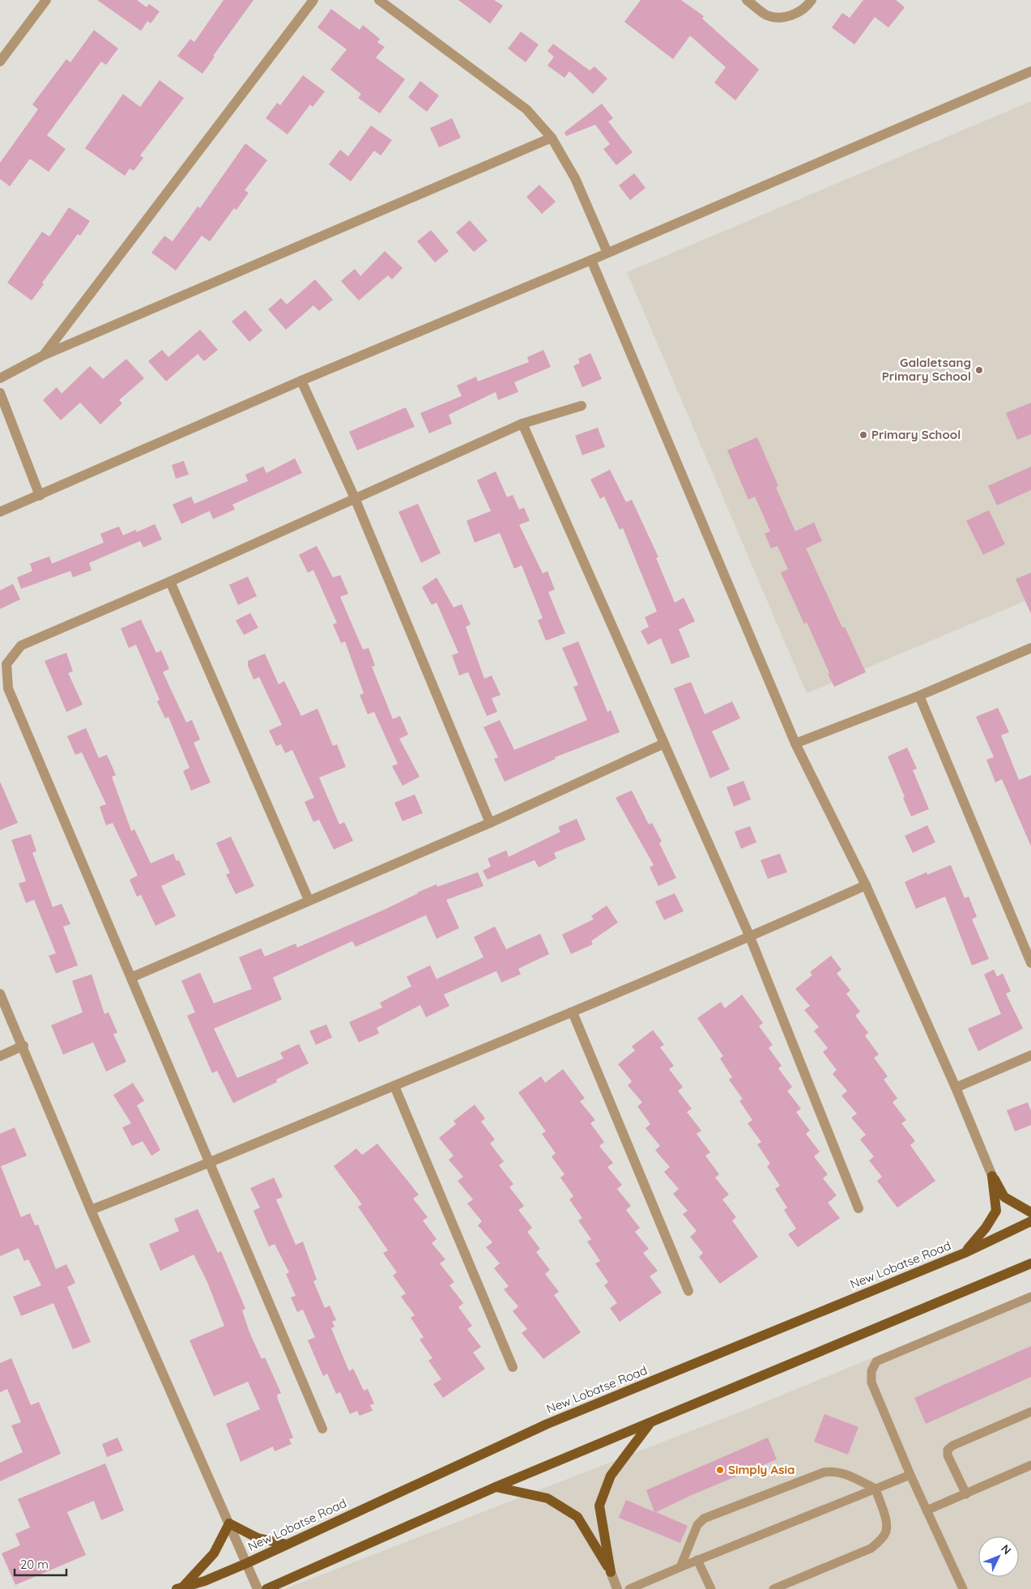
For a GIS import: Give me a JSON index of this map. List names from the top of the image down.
{
  "streets": {
    "main road": ["New Lobatse Road"]
  },
  "places": ["Galaletsang Primary School", "Primary School", "Simply Asia"],
  "scale_bar": "20 m",
  "north": "top right"
}
